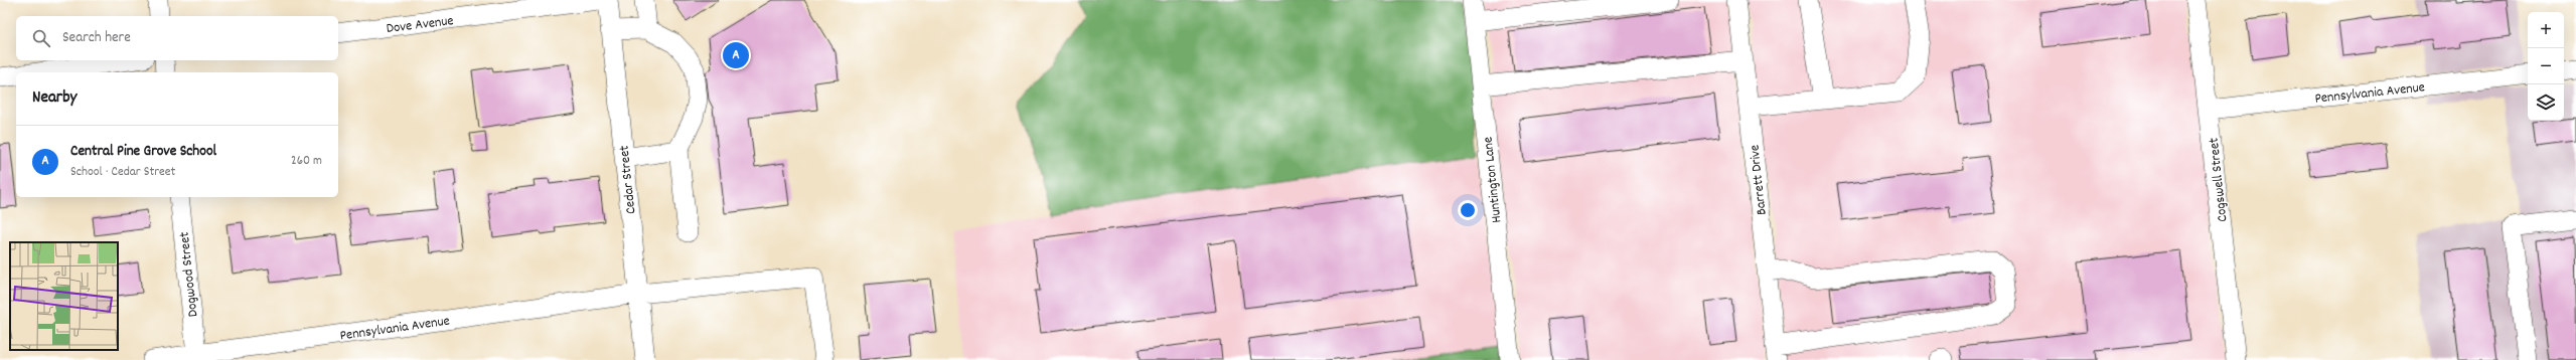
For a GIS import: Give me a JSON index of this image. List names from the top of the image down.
{
  "streets": {
    "street": [
      "Dove Avenue",
      "Pennsylvania Avenue",
      "Cedar Street",
      "Huntington Lane",
      "Barrett Drive",
      "Cogswell Street",
      "Dogwood Street"
    ]
  },
  "crossings": [
    ["Pennsylvania Avenue", "Cedar Street"],
    ["Pennsylvania Avenue", "Cogswell Street"],
    ["Pennsylvania Avenue", "Dogwood Street"]
  ],
  "page": {
    "map_buttons": ["+", "−"],
    "search": "Search here",
    "pins": "A",
    "heading": "Nearby",
    "list": [
      {
        "mark": "A",
        "name": "Central Pine Grove School",
        "note": "School · Cedar Street",
        "value": "260 m"
      }
    ]
  }
}
